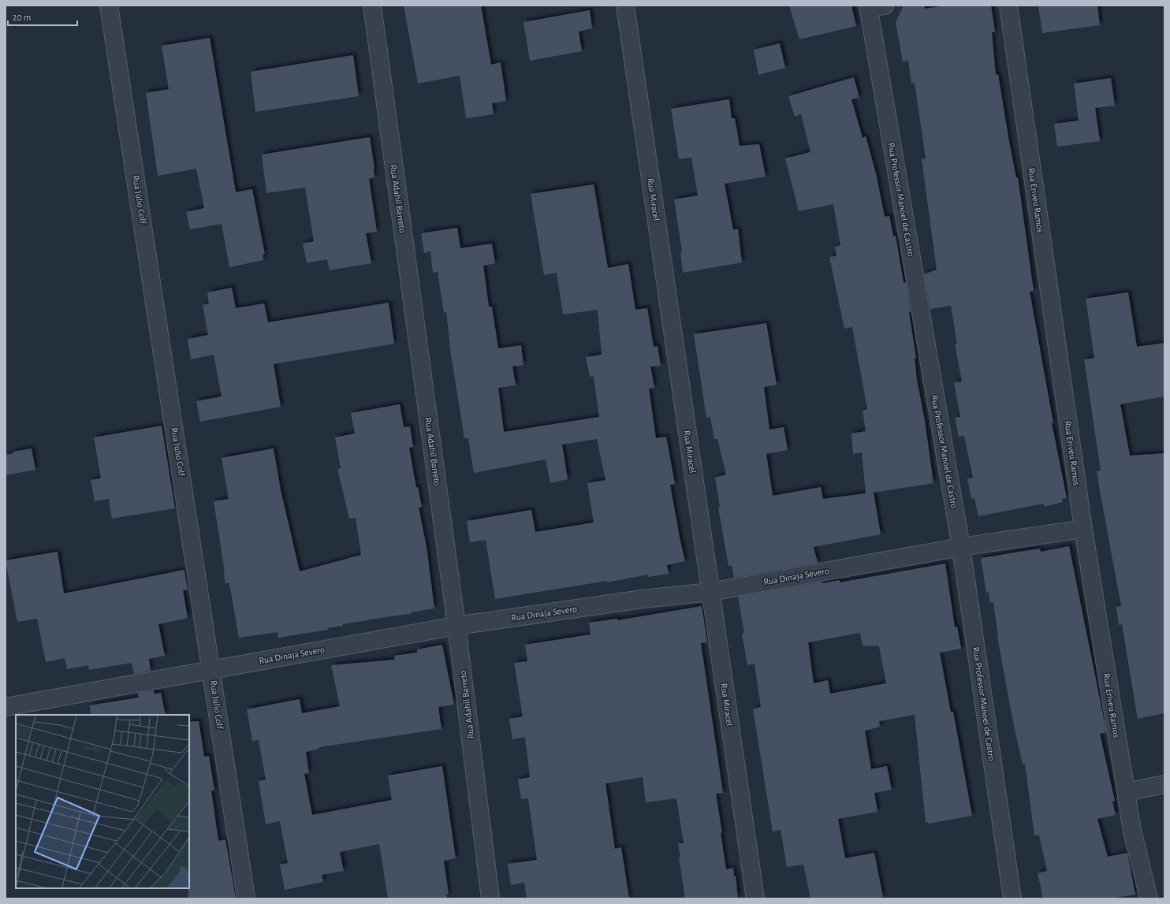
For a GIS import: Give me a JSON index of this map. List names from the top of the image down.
{
  "streets": {
    "street": [
      "Rua Adahil Barreto",
      "Rua Júlio Colf",
      "Rua Miracel",
      "Rua Professor Manoel de Castro",
      "Rua Eriveu Ramos",
      "Rua Dinaja Severo"
    ]
  },
  "crossings": [
    ["Rua Adahil Barreto", "Rua Dinaja Severo"],
    ["Rua Júlio Colf", "Rua Dinaja Severo"],
    ["Rua Miracel", "Rua Dinaja Severo"],
    ["Rua Professor Manoel de Castro", "Rua Dinaja Severo"],
    ["Rua Eriveu Ramos", "Rua Dinaja Severo"]
  ],
  "scale_bar": "20 m"
}
